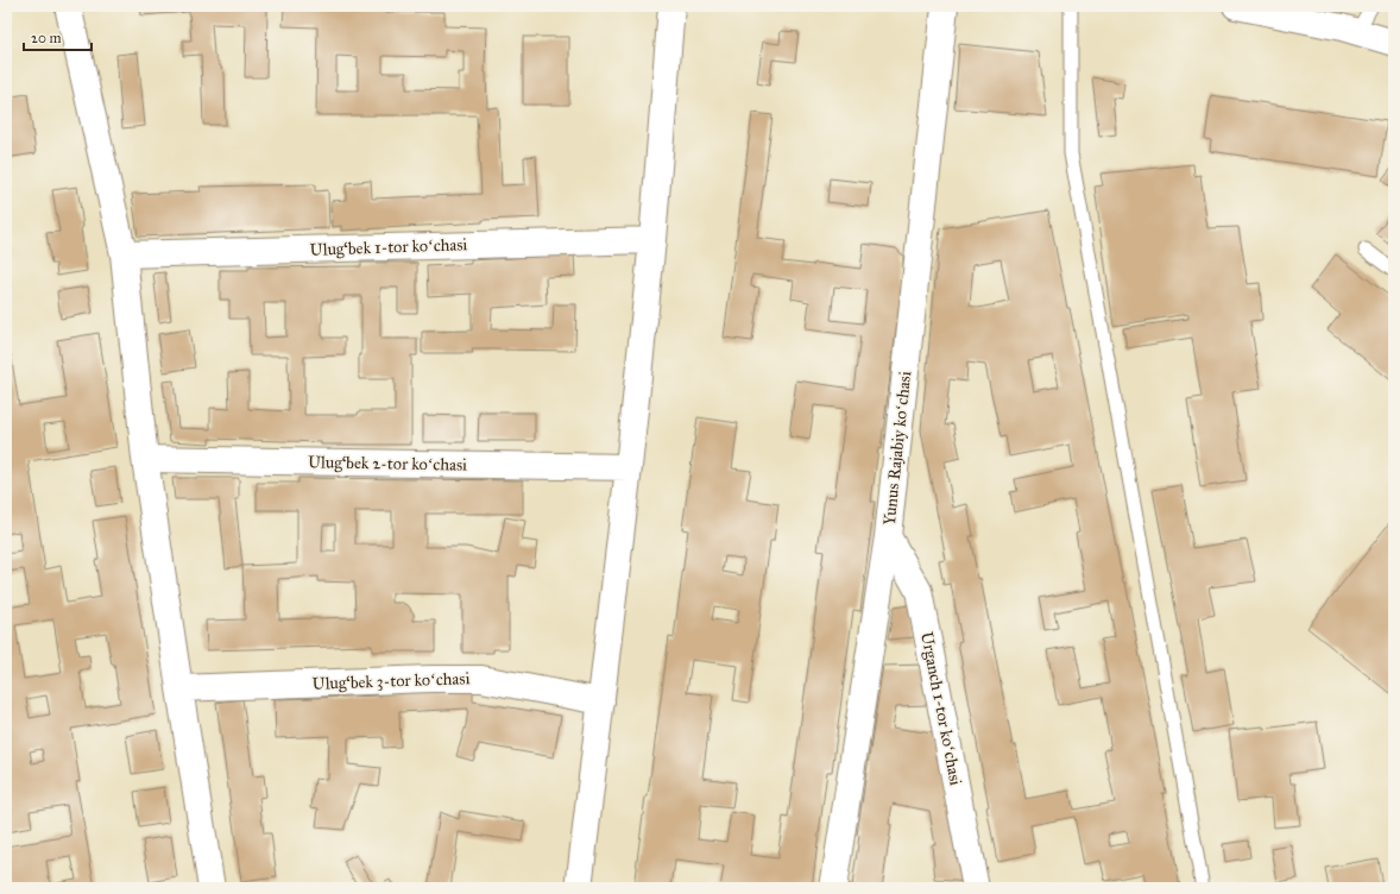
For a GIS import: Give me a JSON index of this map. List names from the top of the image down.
{
  "streets": {
    "street": [
      "Ulug‘bek 1-tor koʻchasi",
      "Yunus Rajabiy koʻchasi",
      "Ulug‘bek 2-tor koʻchasi",
      "Ulug‘bek 3-tor koʻchasi",
      "Urganch 1-tor koʻchasi"
    ]
  },
  "crossings": [
    ["Yunus Rajabiy koʻchasi", "Urganch 1-tor koʻchasi"]
  ],
  "scale_bar": "20 m"
}
